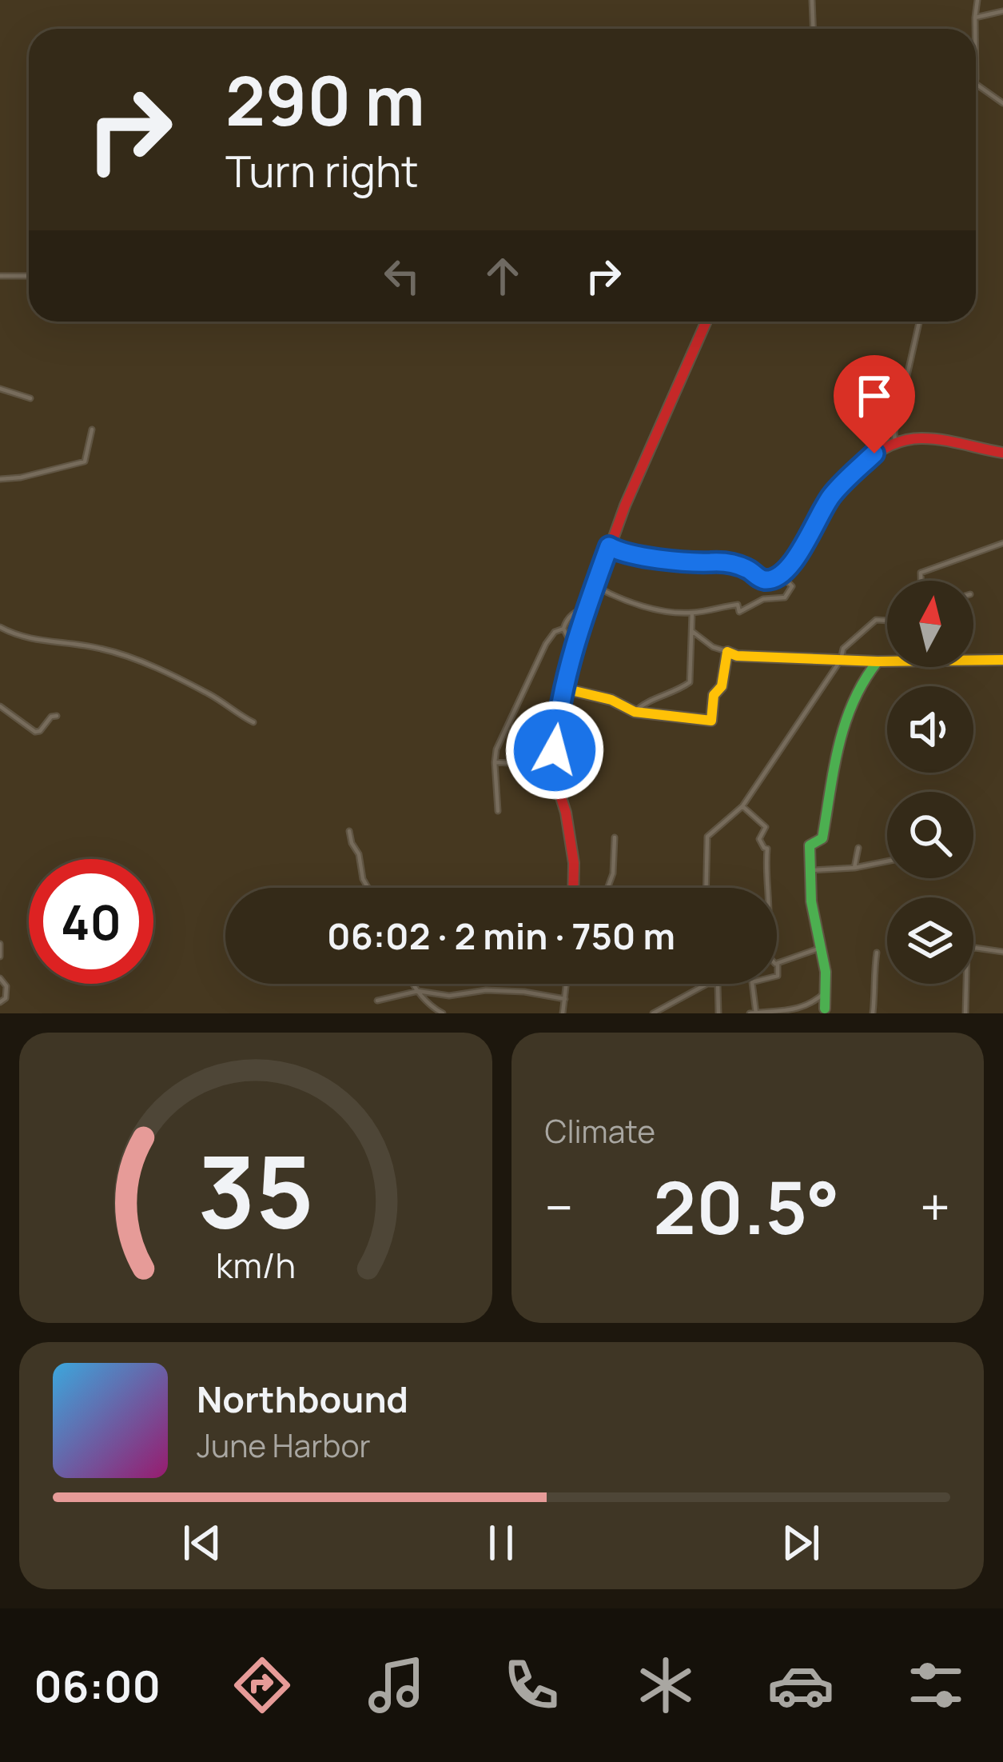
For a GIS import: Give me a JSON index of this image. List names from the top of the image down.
{
  "north": "top",
  "page": {
    "turn": ["290 m", "Turn right"],
    "limit": "40",
    "trip": "06:02 · 2 min · 750 m",
    "tile": "Climate",
    "heat": ["−", "20.5°", "+"],
    "song": ["Northbound", "June Harbor"],
    "tabs": "06:00",
    "gauge": ["35", "km/h"]
  }
}
